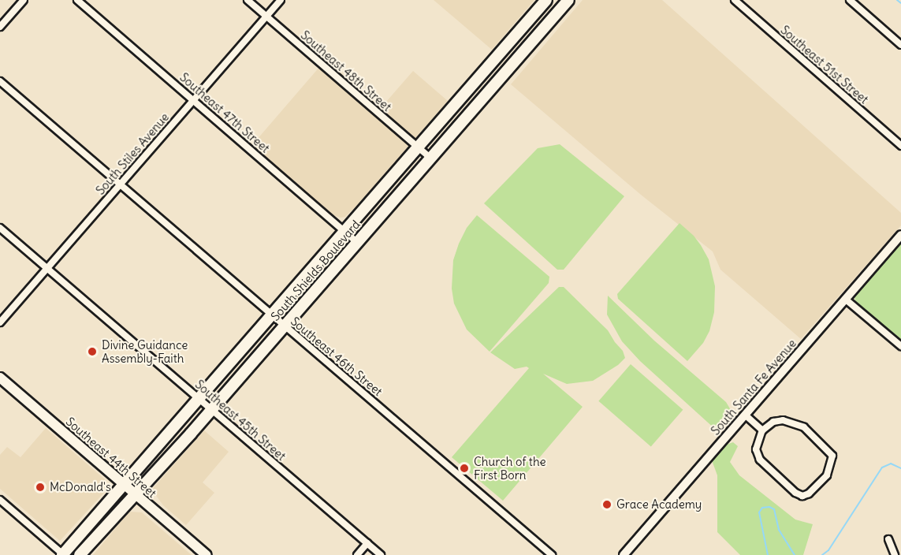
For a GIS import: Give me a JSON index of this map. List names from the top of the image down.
{
  "streets": {
    "main road": ["South Shields Boulevard", "Southeast 44th Street"],
    "street": [
      "Southeast 51st Street",
      "Southeast 48th Street",
      "Southeast 47th Street",
      "South Stiles Avenue",
      "Southeast 46th Street",
      "South Santa Fe Avenue",
      "Southeast 45th Street"
    ]
  },
  "crossings": [
    ["Southeast 48th Street", "South Stiles Avenue"],
    ["Southeast 48th Street", "South Shields Boulevard"],
    ["Southeast 47th Street", "South Stiles Avenue"],
    ["Southeast 47th Street", "South Shields Boulevard"],
    ["South Stiles Avenue", "Southeast 46th Street"],
    ["South Stiles Avenue", "Southeast 45th Street"],
    ["South Shields Boulevard", "Southeast 46th Street"],
    ["South Shields Boulevard", "Southeast 45th Street"],
    ["South Shields Boulevard", "Southeast 44th Street"]
  ],
  "places": [
    "Divine Guidance Assembly-Faith",
    "Church of the First Born",
    "McDonald's",
    "Grace Academy"
  ]
}
